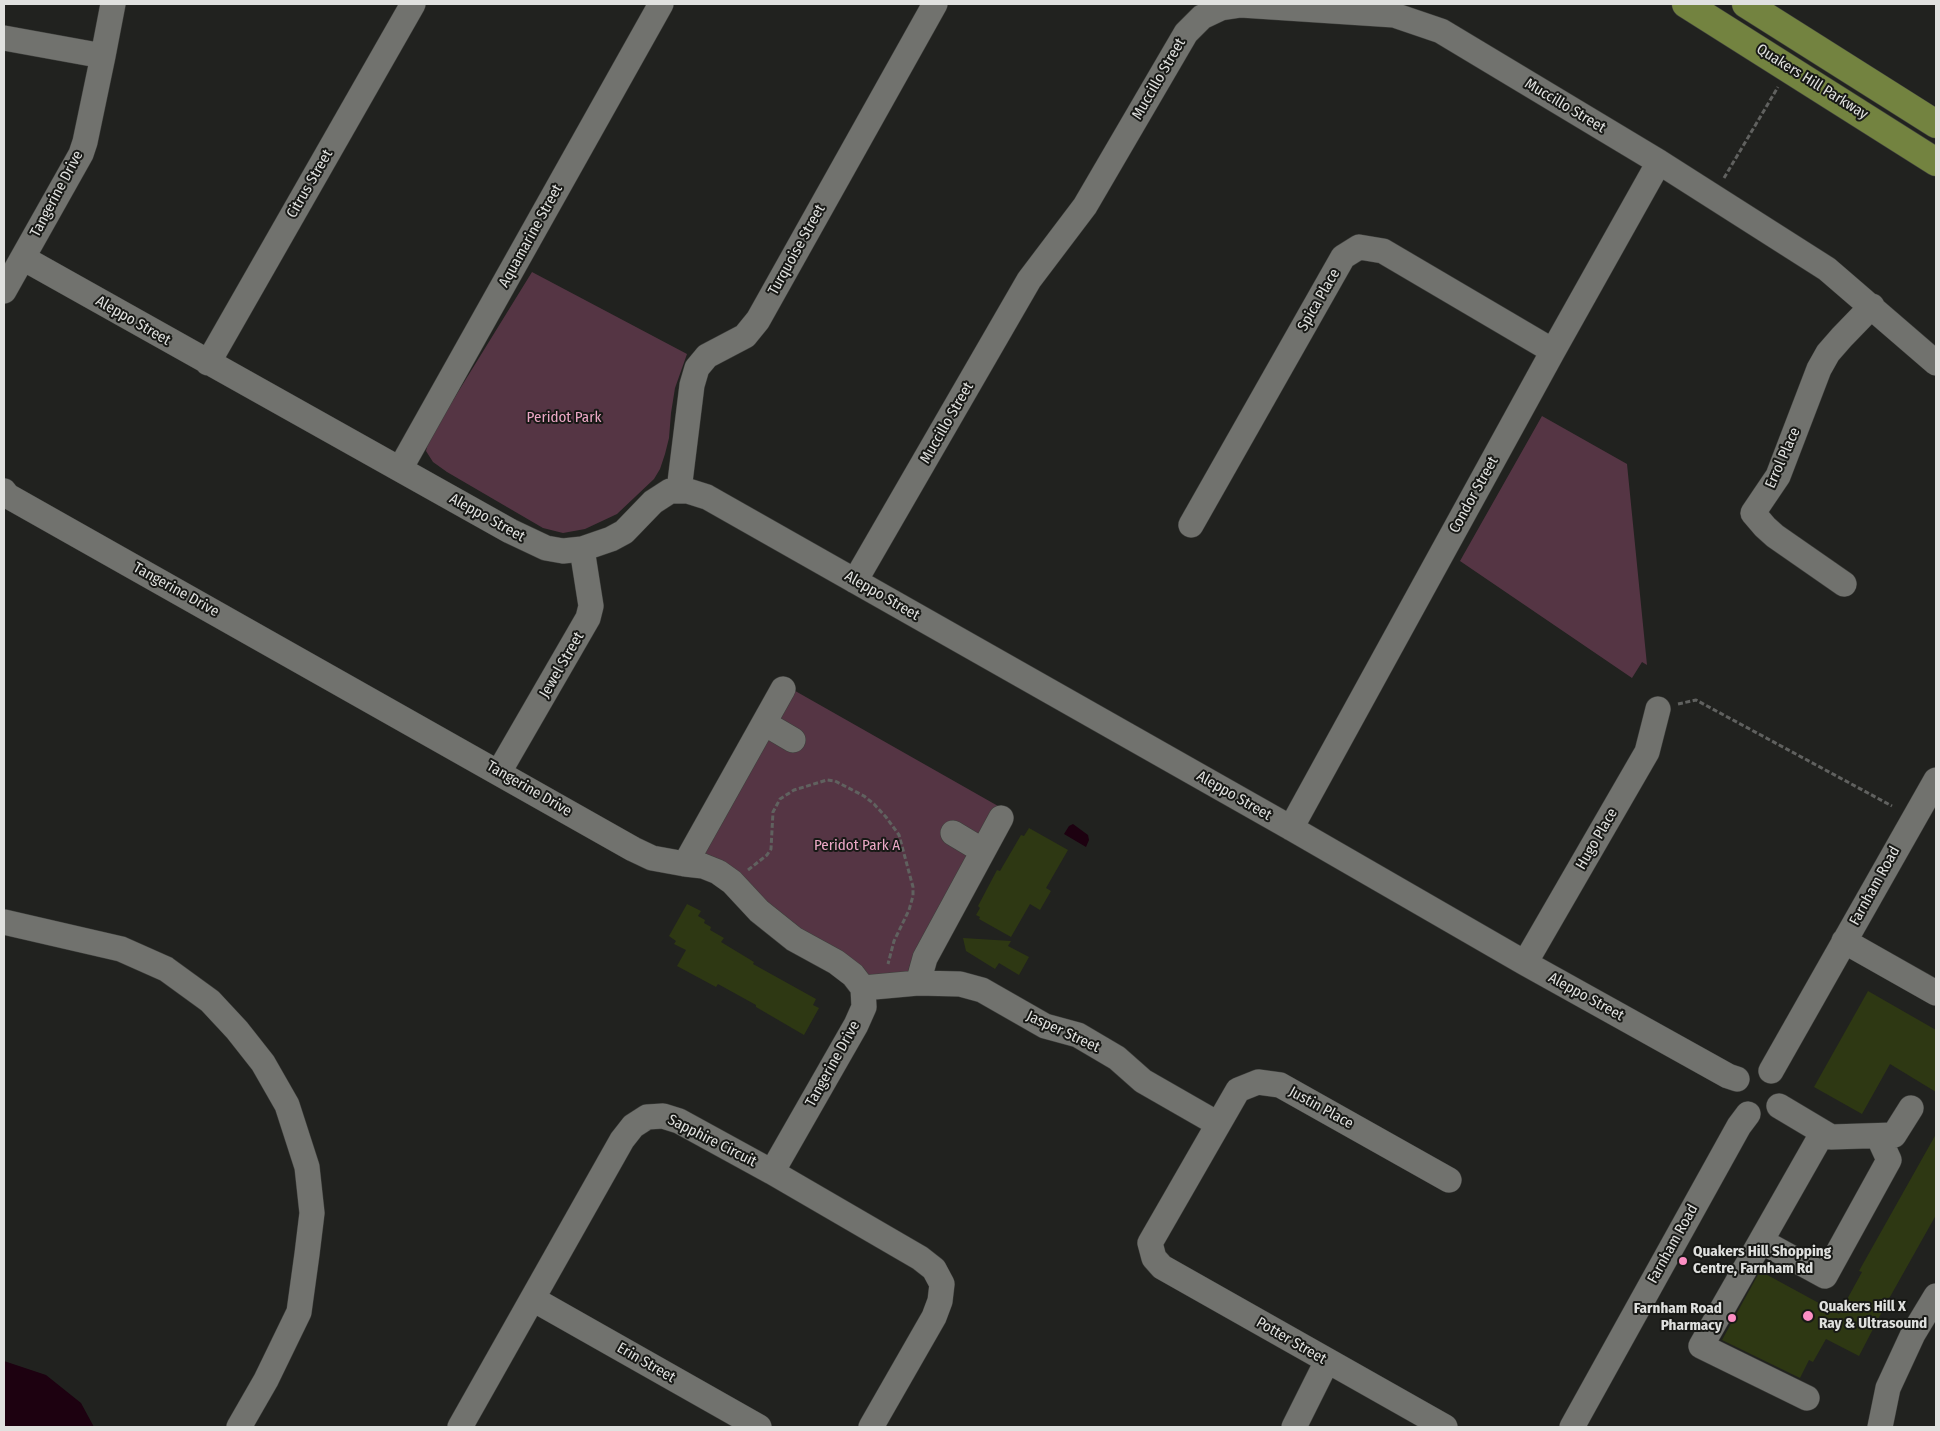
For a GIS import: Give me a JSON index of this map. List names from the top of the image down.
{
  "streets": {
    "main road": ["Quakers Hill Parkway"],
    "street": [
      "Muccillo Street",
      "Citrus Street",
      "Tangerine Drive",
      "Aquamarine Street",
      "Turquoise Street",
      "Spica Place",
      "Aleppo Street",
      "Errol Place",
      "Condor Street",
      "Jewel Street",
      "Hugo Place",
      "Farnham Road",
      "Jasper Street",
      "Justin Place",
      "Sapphire Circuit",
      "Potter Street",
      "Erin Street"
    ]
  },
  "crossings": [
    ["Muccillo Street", "Aleppo Street"],
    ["Muccillo Street", "Errol Place"],
    ["Muccillo Street", "Condor Street"],
    ["Citrus Street", "Aleppo Street"],
    ["Tangerine Drive", "Aleppo Street"],
    ["Tangerine Drive", "Jewel Street"],
    ["Tangerine Drive", "Jasper Street"],
    ["Tangerine Drive", "Sapphire Circuit"],
    ["Aquamarine Street", "Aleppo Street"],
    ["Turquoise Street", "Aleppo Street"],
    ["Spica Place", "Condor Street"],
    ["Aleppo Street", "Condor Street"],
    ["Aleppo Street", "Jewel Street"],
    ["Aleppo Street", "Hugo Place"],
    ["Aleppo Street", "Farnham Road"],
    ["Jasper Street", "Justin Place"],
    ["Justin Place", "Potter Street"],
    ["Sapphire Circuit", "Erin Street"]
  ],
  "parks": ["Peridot Park", "Peridot Park A"],
  "places": ["Quakers Hill Shopping Centre, Farnham Rd", "Quakers Hill X Ray & Ultrasound", "Farnham Road Pharmacy"]
}
